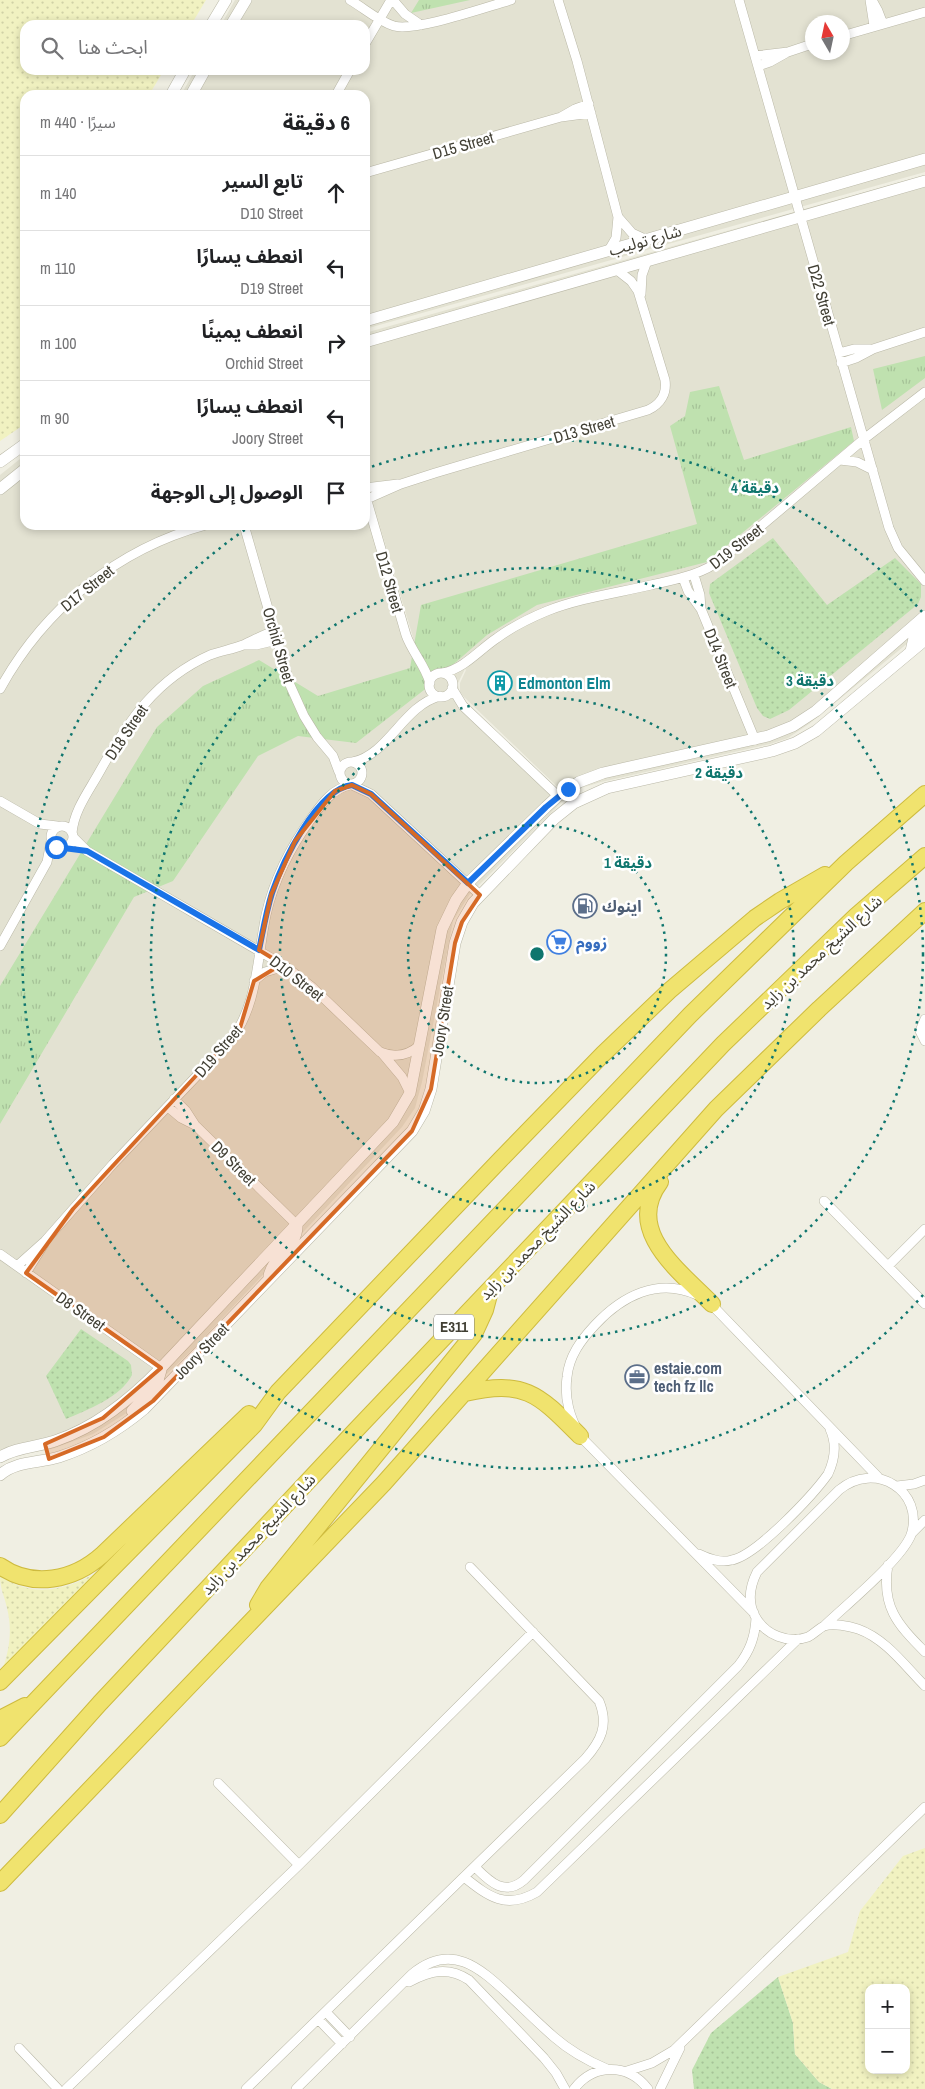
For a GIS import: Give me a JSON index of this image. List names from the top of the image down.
{
  "streets": {
    "highway": ["شارع الشيخ محمد بن زايد", "E311"],
    "street": [
      "D15 Street",
      "شارع توليب",
      "D22 Street",
      "D13 Street",
      "D19 Street",
      "D12 Street",
      "D17 Street",
      "Orchid Street",
      "D14 Street",
      "D18 Street",
      "D10 Street",
      "Joory Street",
      "D9 Street",
      "D8 Street"
    ]
  },
  "crossings": [
    ["شارع توليب", "D22 Street"],
    ["شارع توليب", "D13 Street"],
    ["D22 Street", "D19 Street"],
    ["D19 Street", "D12 Street"],
    ["D19 Street", "Orchid Street"],
    ["D19 Street", "D14 Street"],
    ["D19 Street", "D10 Street"],
    ["D19 Street", "D9 Street"],
    ["D19 Street", "D8 Street"],
    ["Orchid Street", "D18 Street"],
    ["D14 Street", "Joory Street"],
    ["D18 Street", "D10 Street"],
    ["D10 Street", "Joory Street"],
    ["Joory Street", "D9 Street"],
    ["Joory Street", "D8 Street"]
  ],
  "places": {
    "building": ["Edmonton Elm"],
    "fuel station": ["اينوك"],
    "supermarket": ["زووم"],
    "office": ["estaie.com tech fz llc"]
  },
  "north": "top",
  "page": {
    "search": "ابحث هنا",
    "heading": ["6 دقيقة", "سيرًا · 440 m"],
    "list": [
      ["تابع السير", "D10 Street", "140 m"],
      ["انعطف يسارًا", "D19 Street", "110 m"],
      ["انعطف يمينًا", "Orchid Street", "100 m"],
      ["انعطف يسارًا", "Joory Street", "90 m"],
      "الوصول إلى الوجهة"
    ],
    "map_buttons": ["+", "−"]
  },
  "rings": [
    "4 دقيقة",
    "3 دقيقة",
    "2 دقيقة",
    "1 دقيقة"
  ]
}
